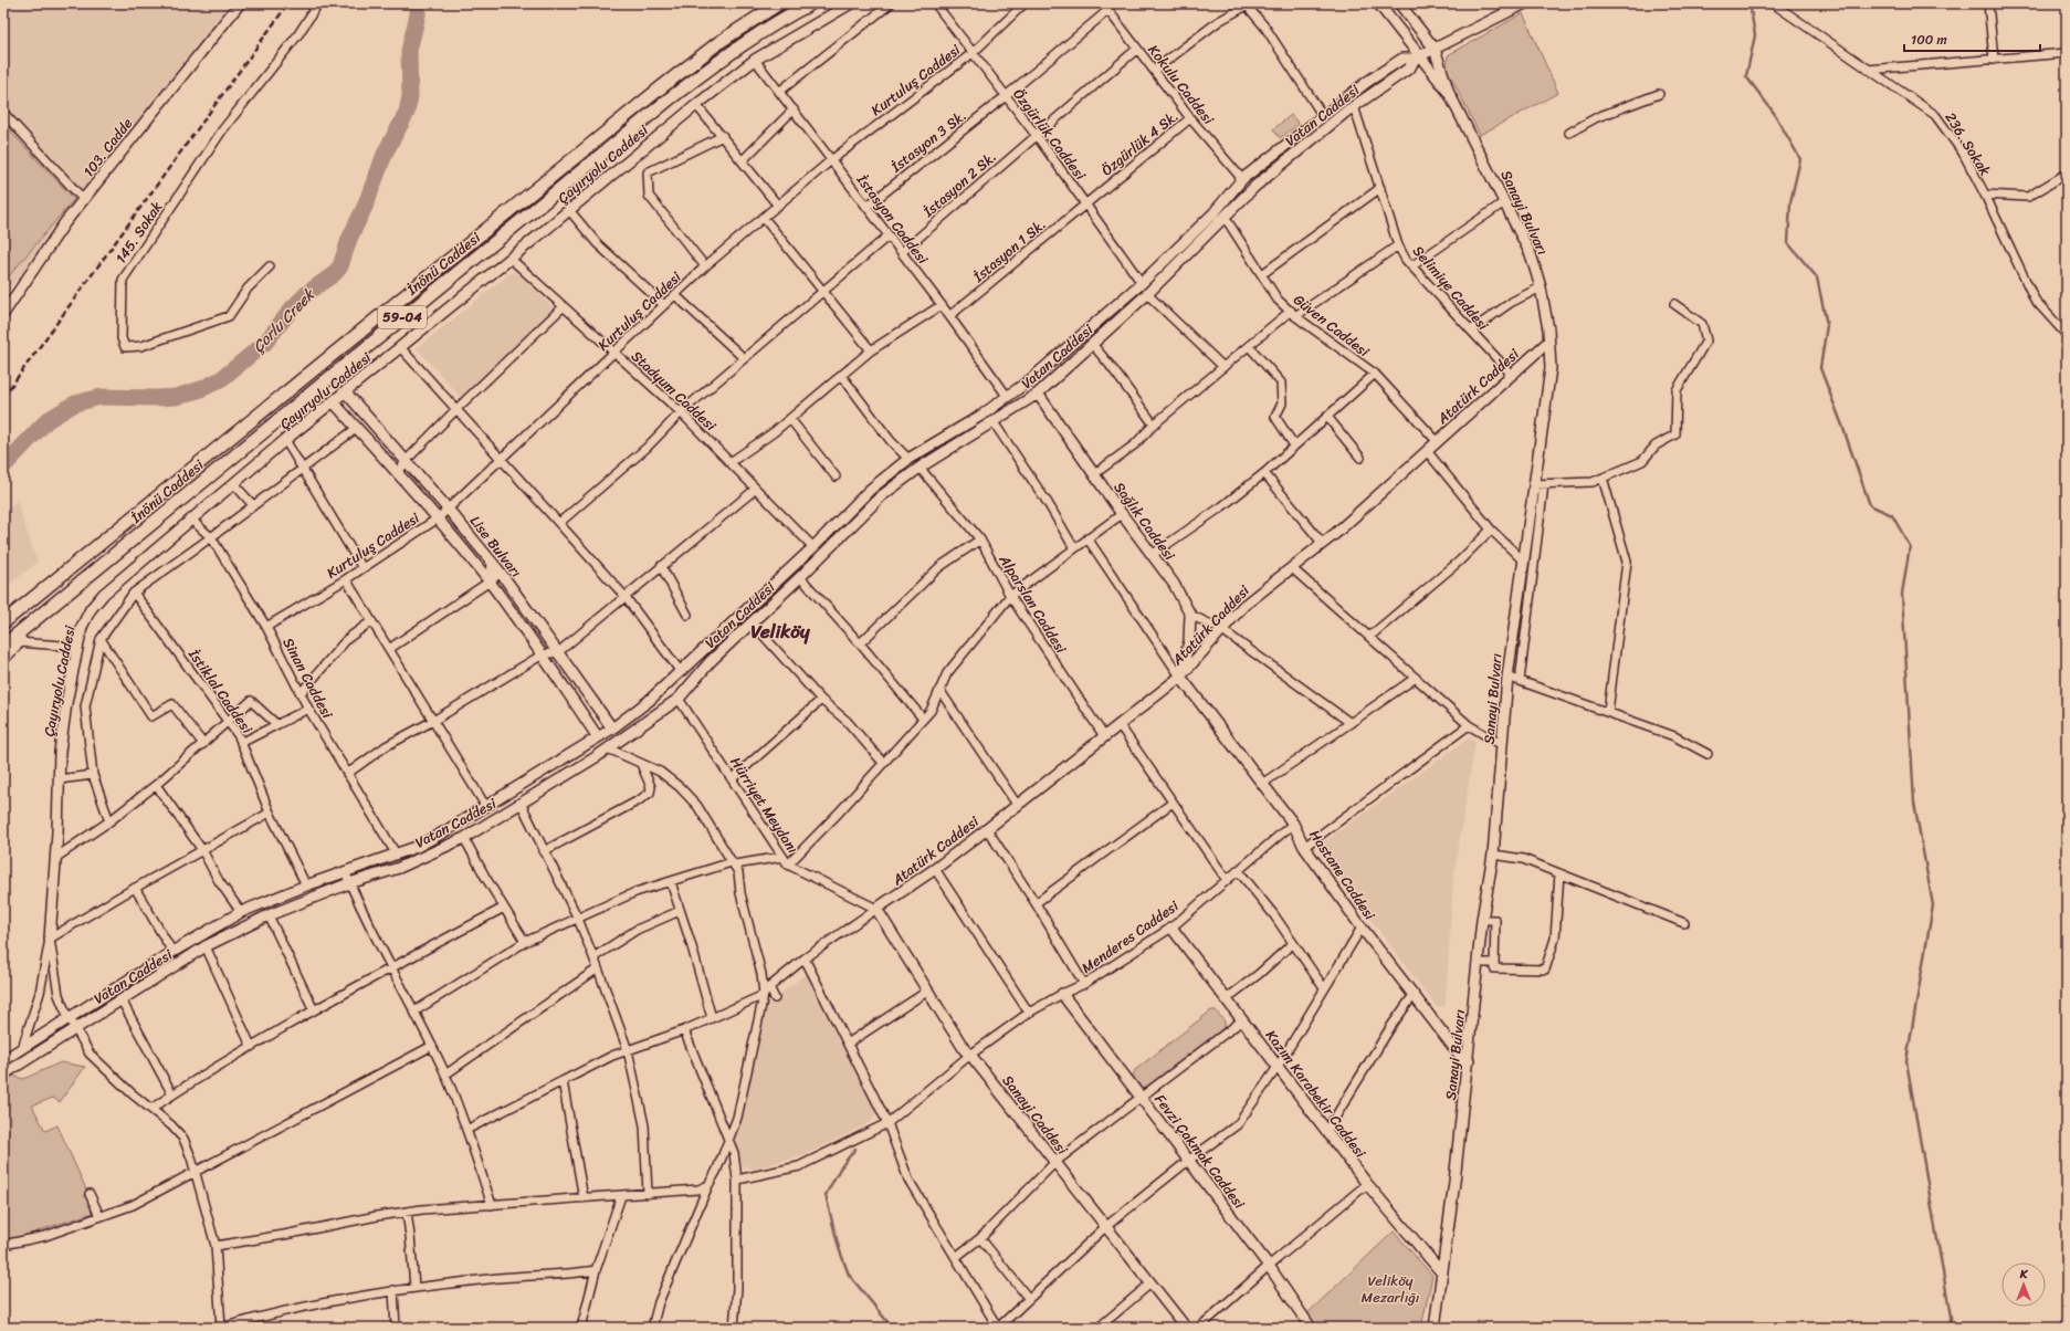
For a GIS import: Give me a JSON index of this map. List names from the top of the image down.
{
  "streets": {
    "main road": ["İnönü Caddesi", "59-04"],
    "street": [
      "Kurtuluş Caddesi",
      "Kokulu Caddesi",
      "Vatan Caddesi",
      "Özgürlük Caddesi",
      "İstasyon 3 Sk.",
      "Özgürlük 4 Sk.",
      "236. Sokak",
      "103. Cadde",
      "Çayıryolu Caddesi",
      "İstasyon 2 Sk.",
      "Sanayi Bulvarı",
      "İstasyon Caddesi",
      "145. Sokak",
      "İstasyon 1 Sk.",
      "Selimiye Caddesi",
      "Güven Caddesi",
      "Atatürk Caddesi",
      "Stadyum Caddesi",
      "Sağlık Caddesi",
      "Lise Bulvarı",
      "Alparslan Caddesi",
      "Sinan Caddesi",
      "İstiklal Caddesi",
      "Hürriyet Meydanı",
      "Hastane Caddesi",
      "Menderes Caddesi",
      "Kazım Karabekir Caddesi",
      "Sanayi Caddesi",
      "Fevzi Çakmak Caddesi"
    ]
  },
  "crossings": [
    ["Kurtuluş Caddesi", "Özgürlük Caddesi"],
    ["Kurtuluş Caddesi", "İstasyon Caddesi"],
    ["Kurtuluş Caddesi", "Stadyum Caddesi"],
    ["Kurtuluş Caddesi", "Lise Bulvarı"],
    ["Kurtuluş Caddesi", "Sinan Caddesi"],
    ["Kokulu Caddesi", "Vatan Caddesi"],
    ["Kokulu Caddesi", "İstasyon 3 Sk."],
    ["Kokulu Caddesi", "Özgürlük 4 Sk."],
    ["Kokulu Caddesi", "İstasyon 2 Sk."],
    ["Vatan Caddesi", "Özgürlük Caddesi"],
    ["Vatan Caddesi", "İstasyon Caddesi"],
    ["Vatan Caddesi", "Selimiye Caddesi"],
    ["Vatan Caddesi", "Güven Caddesi"],
    ["Vatan Caddesi", "Stadyum Caddesi"],
    ["Vatan Caddesi", "Sağlık Caddesi"],
    ["Vatan Caddesi", "Lise Bulvarı"],
    ["Vatan Caddesi", "Alparslan Caddesi"],
    ["Vatan Caddesi", "Sinan Caddesi"],
    ["Vatan Caddesi", "İstiklal Caddesi"],
    ["Vatan Caddesi", "Hürriyet Meydanı"],
    ["Özgürlük Caddesi", "İstasyon 3 Sk."],
    ["Özgürlük Caddesi", "Özgürlük 4 Sk."],
    ["Özgürlük Caddesi", "İstasyon 2 Sk."],
    ["Özgürlük Caddesi", "İstasyon 1 Sk."],
    ["İstasyon 3 Sk.", "İstasyon Caddesi"],
    ["Özgürlük 4 Sk.", "İstasyon 1 Sk."],
    ["Çayıryolu Caddesi", "İstasyon Caddesi"],
    ["Çayıryolu Caddesi", "Stadyum Caddesi"],
    ["Çayıryolu Caddesi", "Lise Bulvarı"],
    ["Çayıryolu Caddesi", "Sinan Caddesi"],
    ["İstasyon 2 Sk.", "İstasyon Caddesi"],
    ["Sanayi Bulvarı", "Atatürk Caddesi"],
    ["Sanayi Bulvarı", "Hastane Caddesi"],
    ["Sanayi Bulvarı", "Kazım Karabekir Caddesi"],
    ["İstasyon Caddesi", "İstasyon 1 Sk."],
    ["Selimiye Caddesi", "Atatürk Caddesi"],
    ["Güven Caddesi", "Atatürk Caddesi"],
    ["Atatürk Caddesi", "Alparslan Caddesi"],
    ["Atatürk Caddesi", "Hürriyet Meydanı"],
    ["Atatürk Caddesi", "Hastane Caddesi"],
    ["Atatürk Caddesi", "Sanayi Caddesi"],
    ["Hürriyet Meydanı", "Sanayi Caddesi"],
    ["Hastane Caddesi", "Menderes Caddesi"],
    ["Menderes Caddesi", "Kazım Karabekir Caddesi"],
    ["Menderes Caddesi", "Sanayi Caddesi"],
    ["Menderes Caddesi", "Fevzi Çakmak Caddesi"]
  ],
  "districts": ["Veliköy"],
  "water": ["Çorlu Creek"],
  "parks": ["Veliköy Mezarlığı"],
  "scale_bar": "100 m",
  "north": "top"
}
